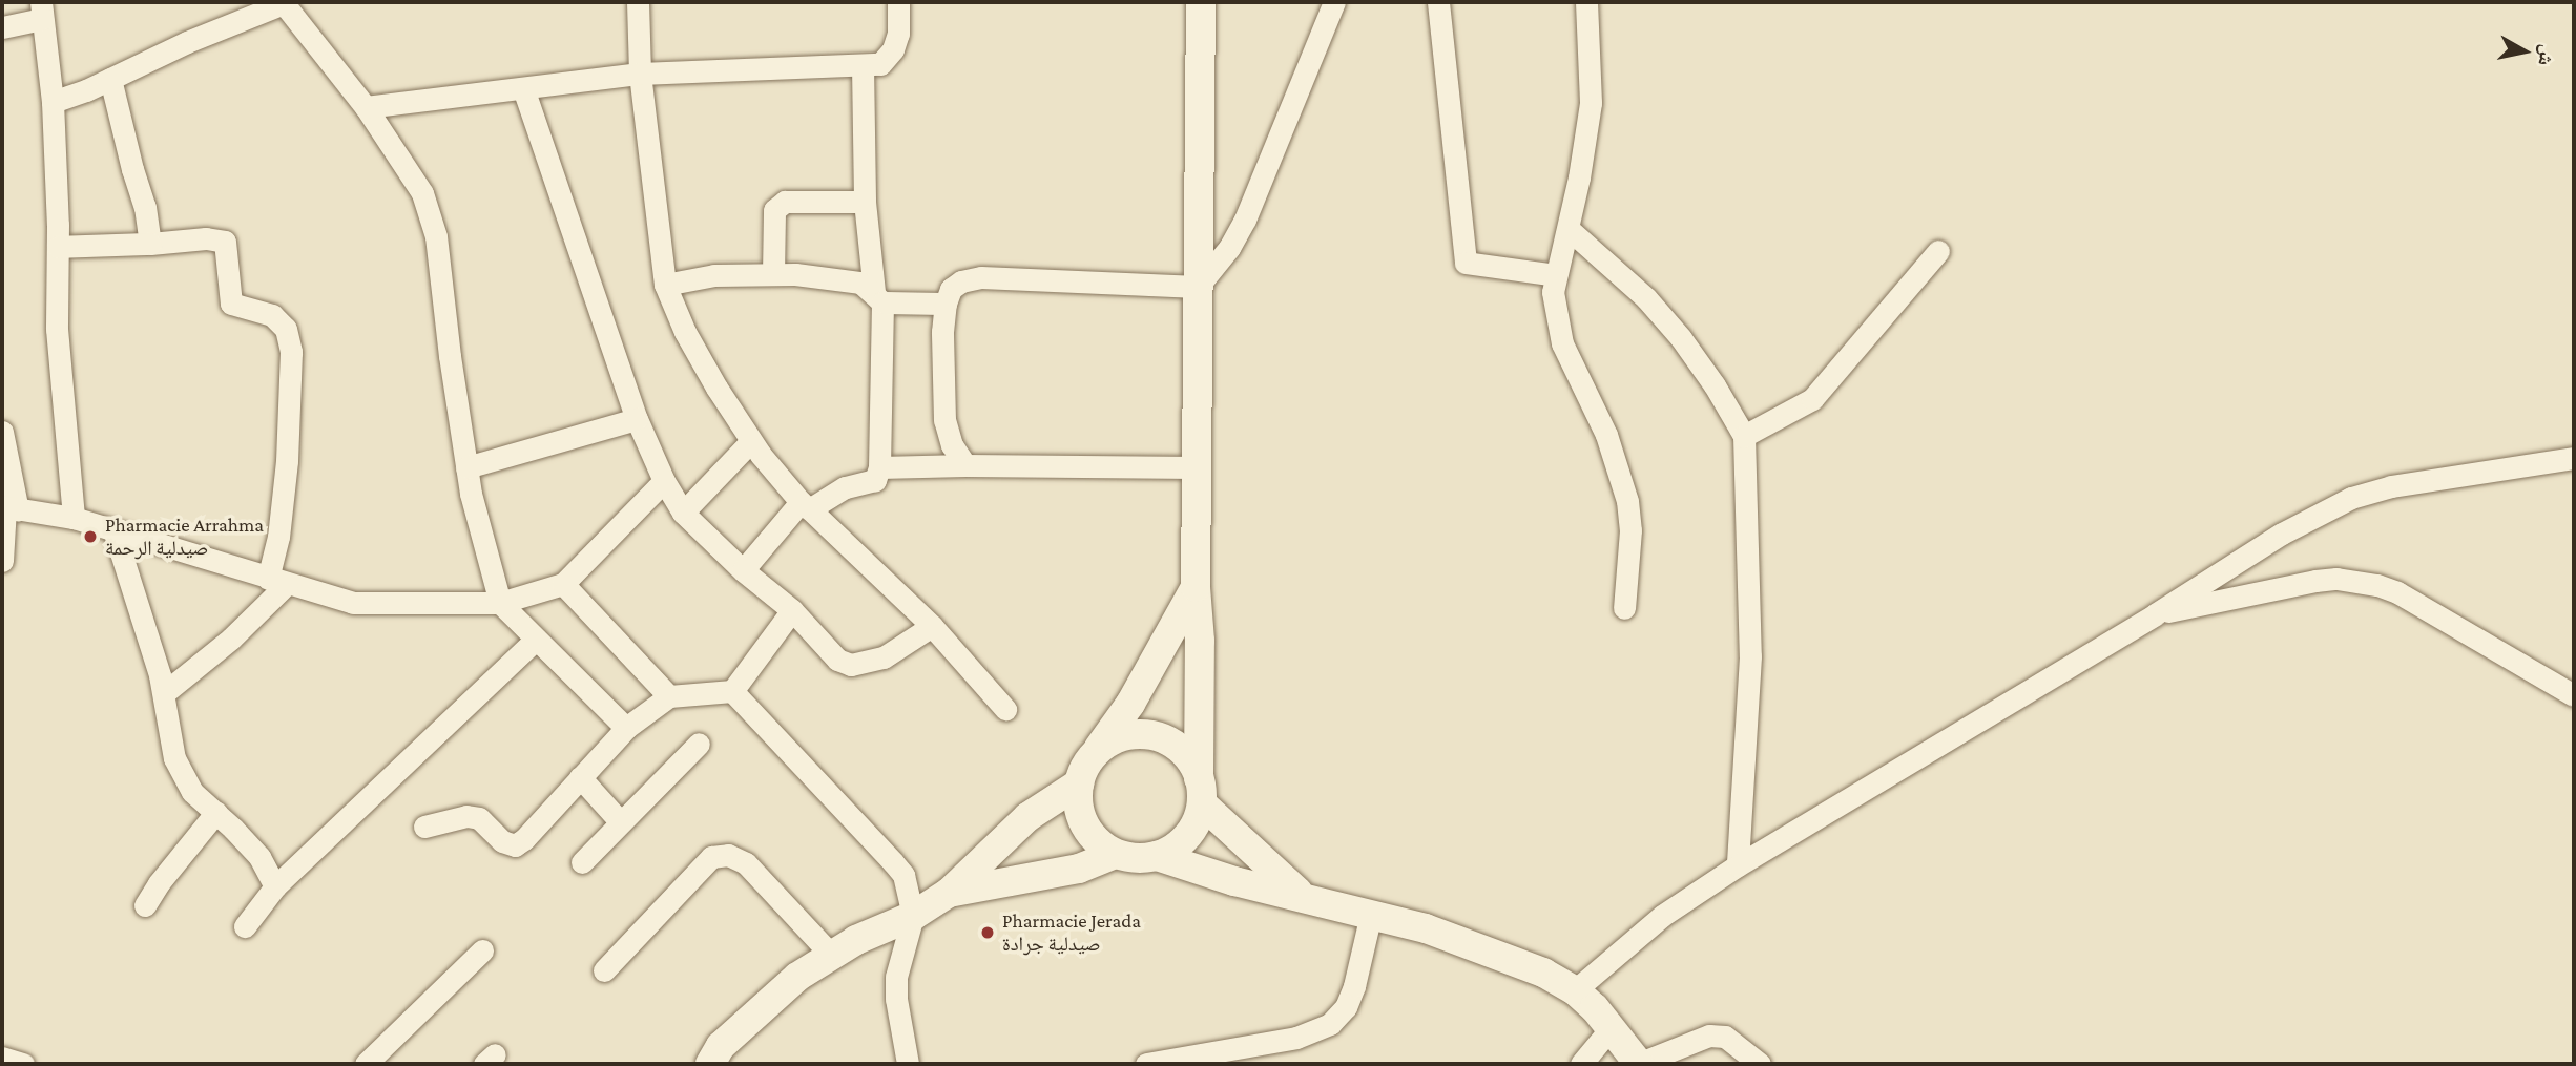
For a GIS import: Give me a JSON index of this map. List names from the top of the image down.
{
  "places": ["Pharmacie Arrahma صيدلية الرحمة", "Pharmacie Jerada صيدلية جرادة"],
  "north": "right"
}
